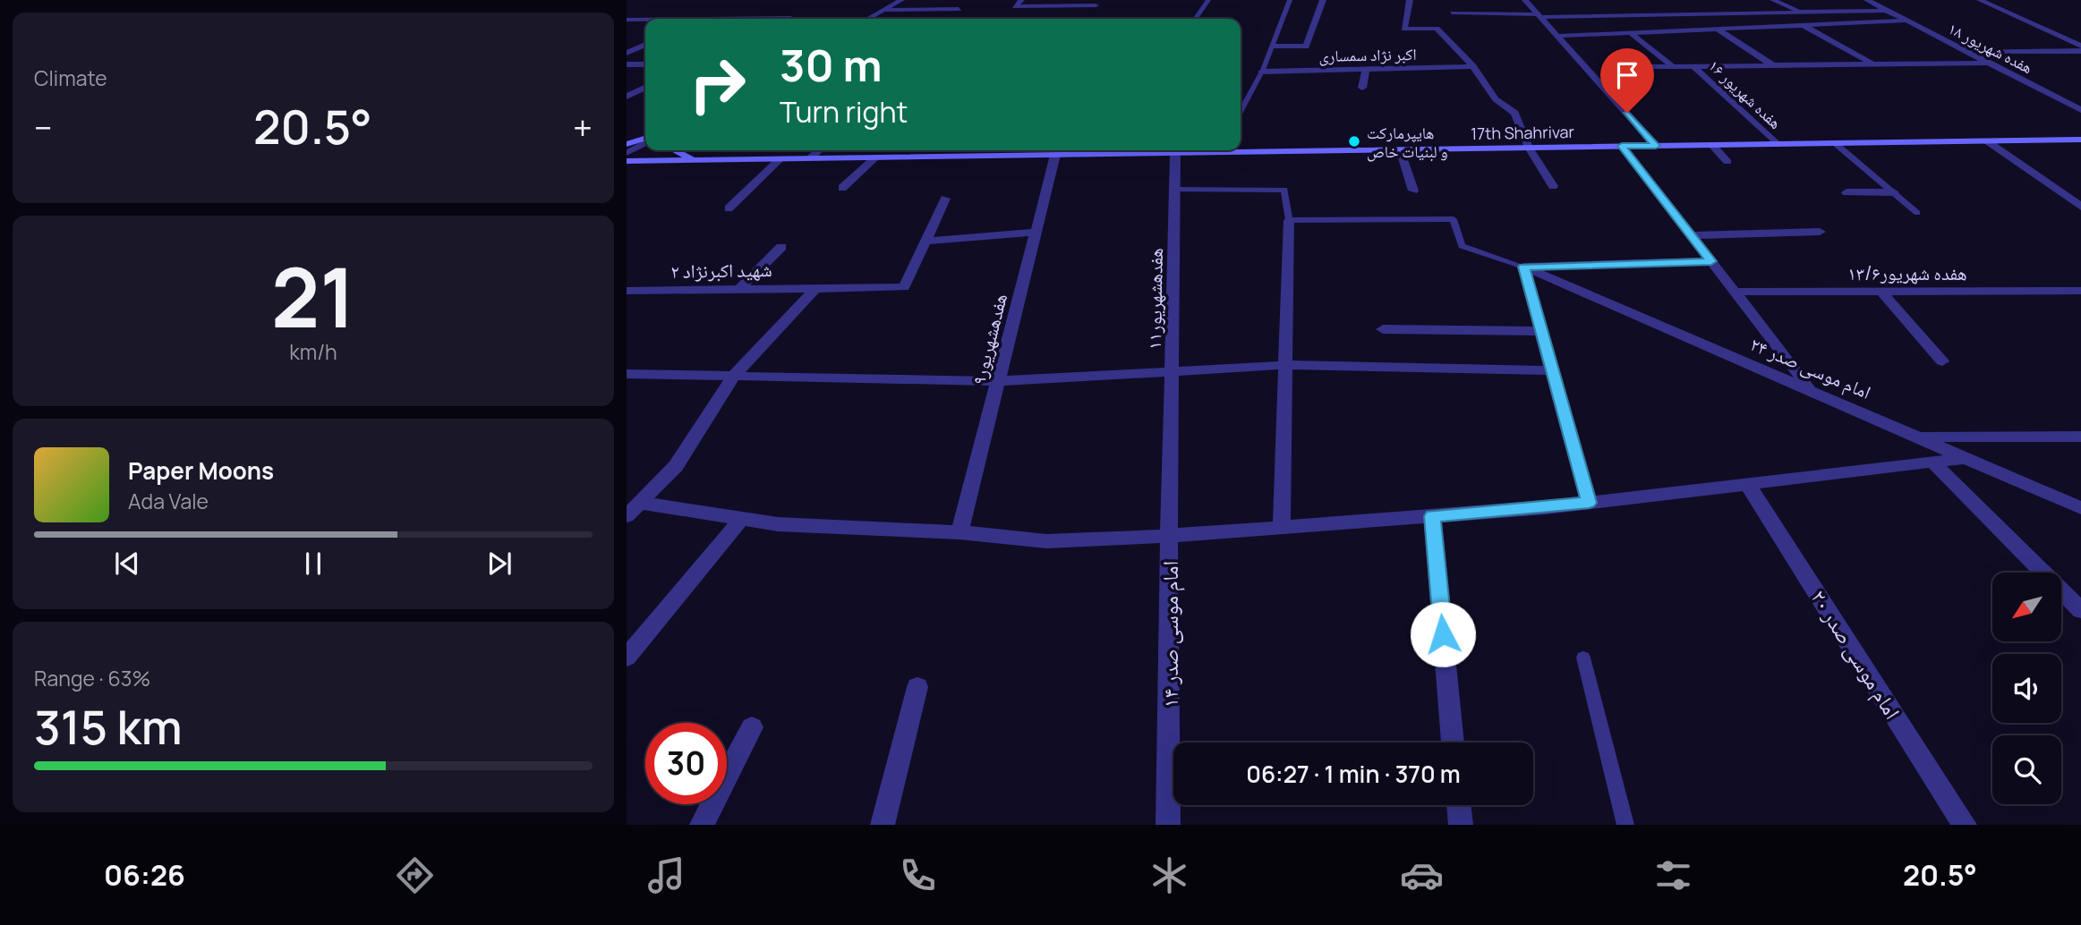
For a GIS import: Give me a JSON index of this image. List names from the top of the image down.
{
  "streets": {
    "main road": ["17th Shahrivar"],
    "street": [
      "هفده شهریور ۱۸",
      "اکبر نژاد سمساری",
      "هفده شهریور ۱۶",
      "شهید اکبرنژاد ۲",
      "هفده شهریور۱۳/۶",
      "هفدهشهریور۱۱",
      "هفدهشهریور۹",
      "امام موسی صدر ۲۴",
      "امام موسی صدر ۱۴",
      "امام موسی صدر ۲۰"
    ]
  },
  "crossings": [
    ["هفده شهریور ۱۶", "17th Shahrivar"],
    ["17th Shahrivar", "هفدهشهریور۱۱"],
    ["17th Shahrivar", "هفدهشهریور۹"],
    ["هفدهشهریور۱۱", "امام موسی صدر ۱۴"]
  ],
  "places": ["هایپرمارکت و لبنیات خاص"],
  "north": "bottom left",
  "page": {
    "tile": [
      "Climate",
      ["21", "km/h"],
      ["Range · 63%", "315 km"]
    ],
    "turn": ["30 m", "Turn right"],
    "heat": ["−", "20.5°", "+"],
    "song": ["Paper Moons", "Ada Vale"],
    "limit": "30",
    "trip": "06:27 · 1 min · 370 m",
    "tabs": ["06:26", "20.5°"]
  }
}
